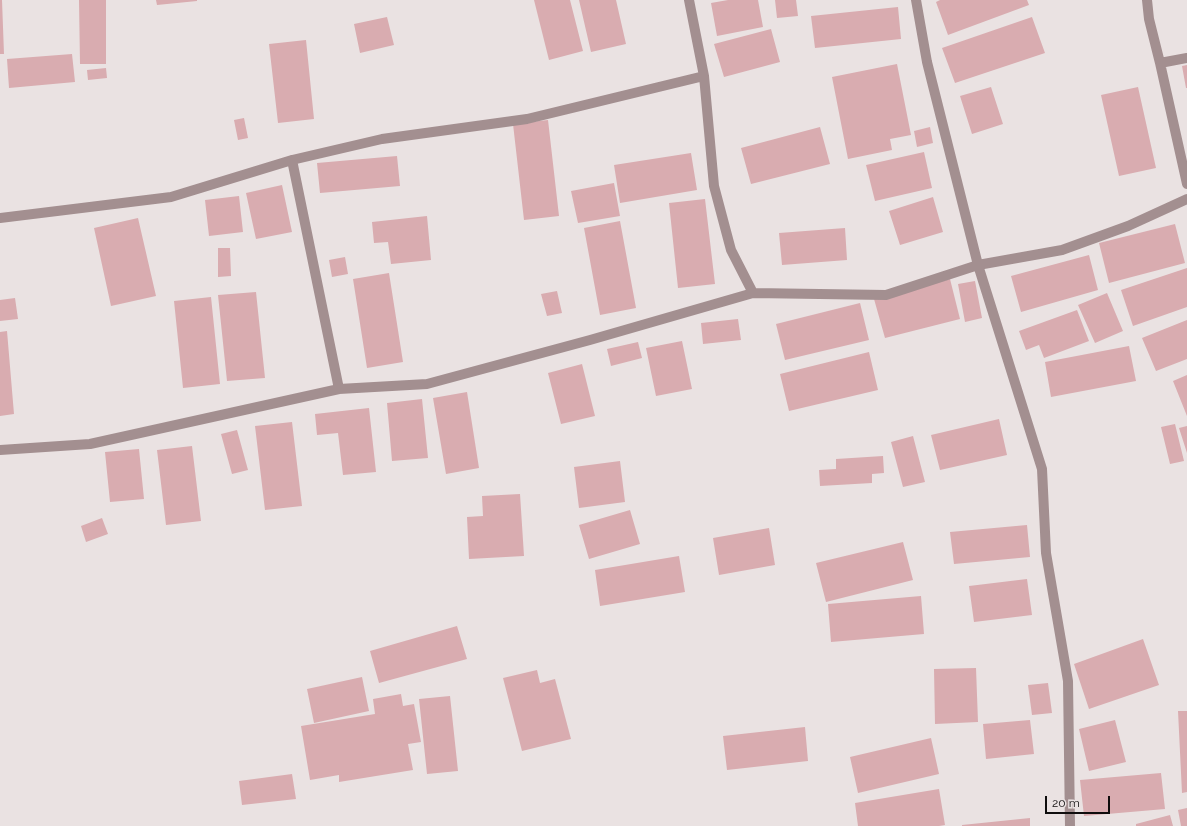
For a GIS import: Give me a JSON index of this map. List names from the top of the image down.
{
  "scale_bar": "20 m"
}
